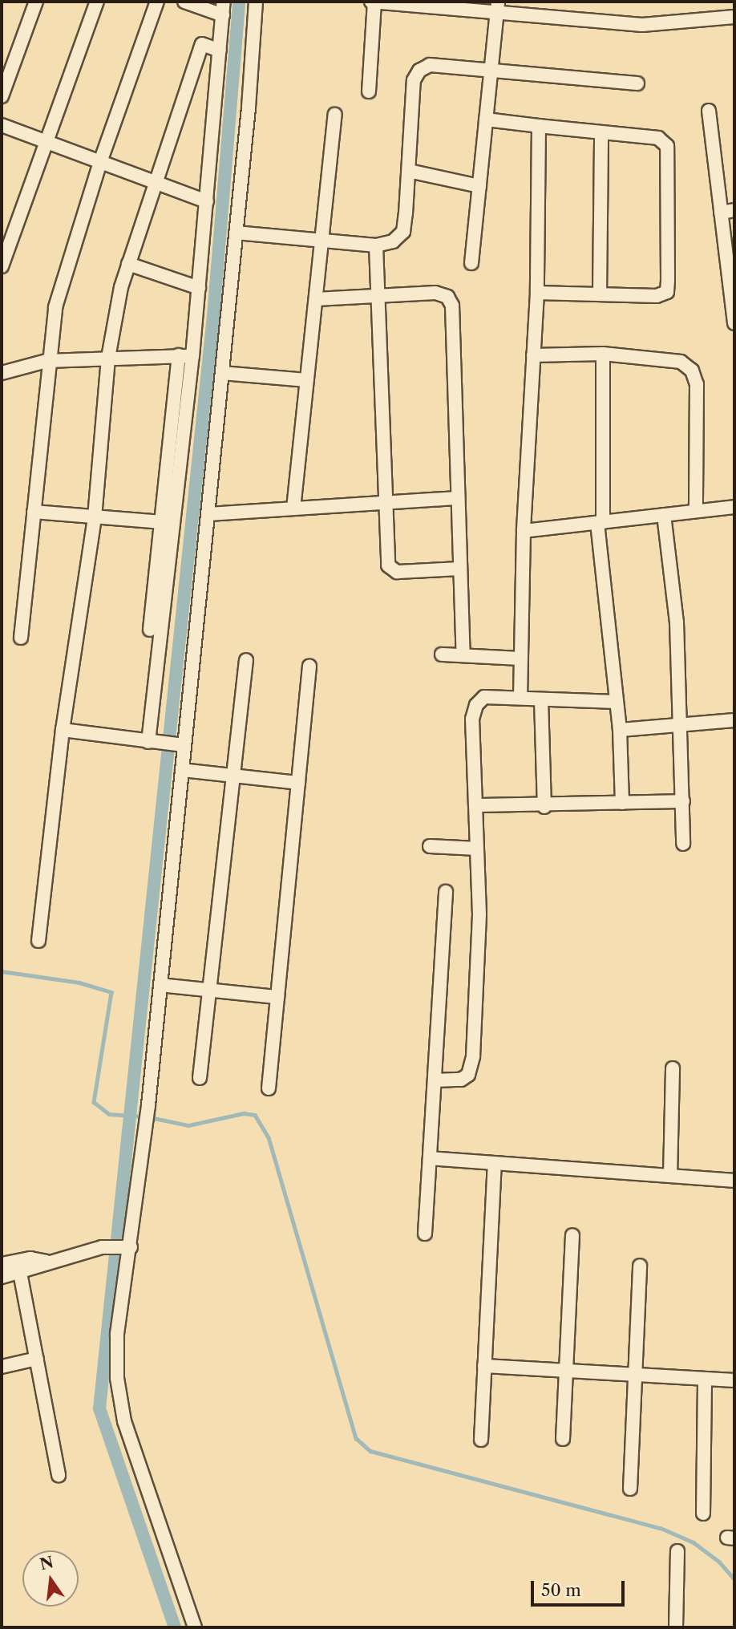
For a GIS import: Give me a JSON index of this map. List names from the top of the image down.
{
  "scale_bar": "50 m",
  "north": "top"
}
